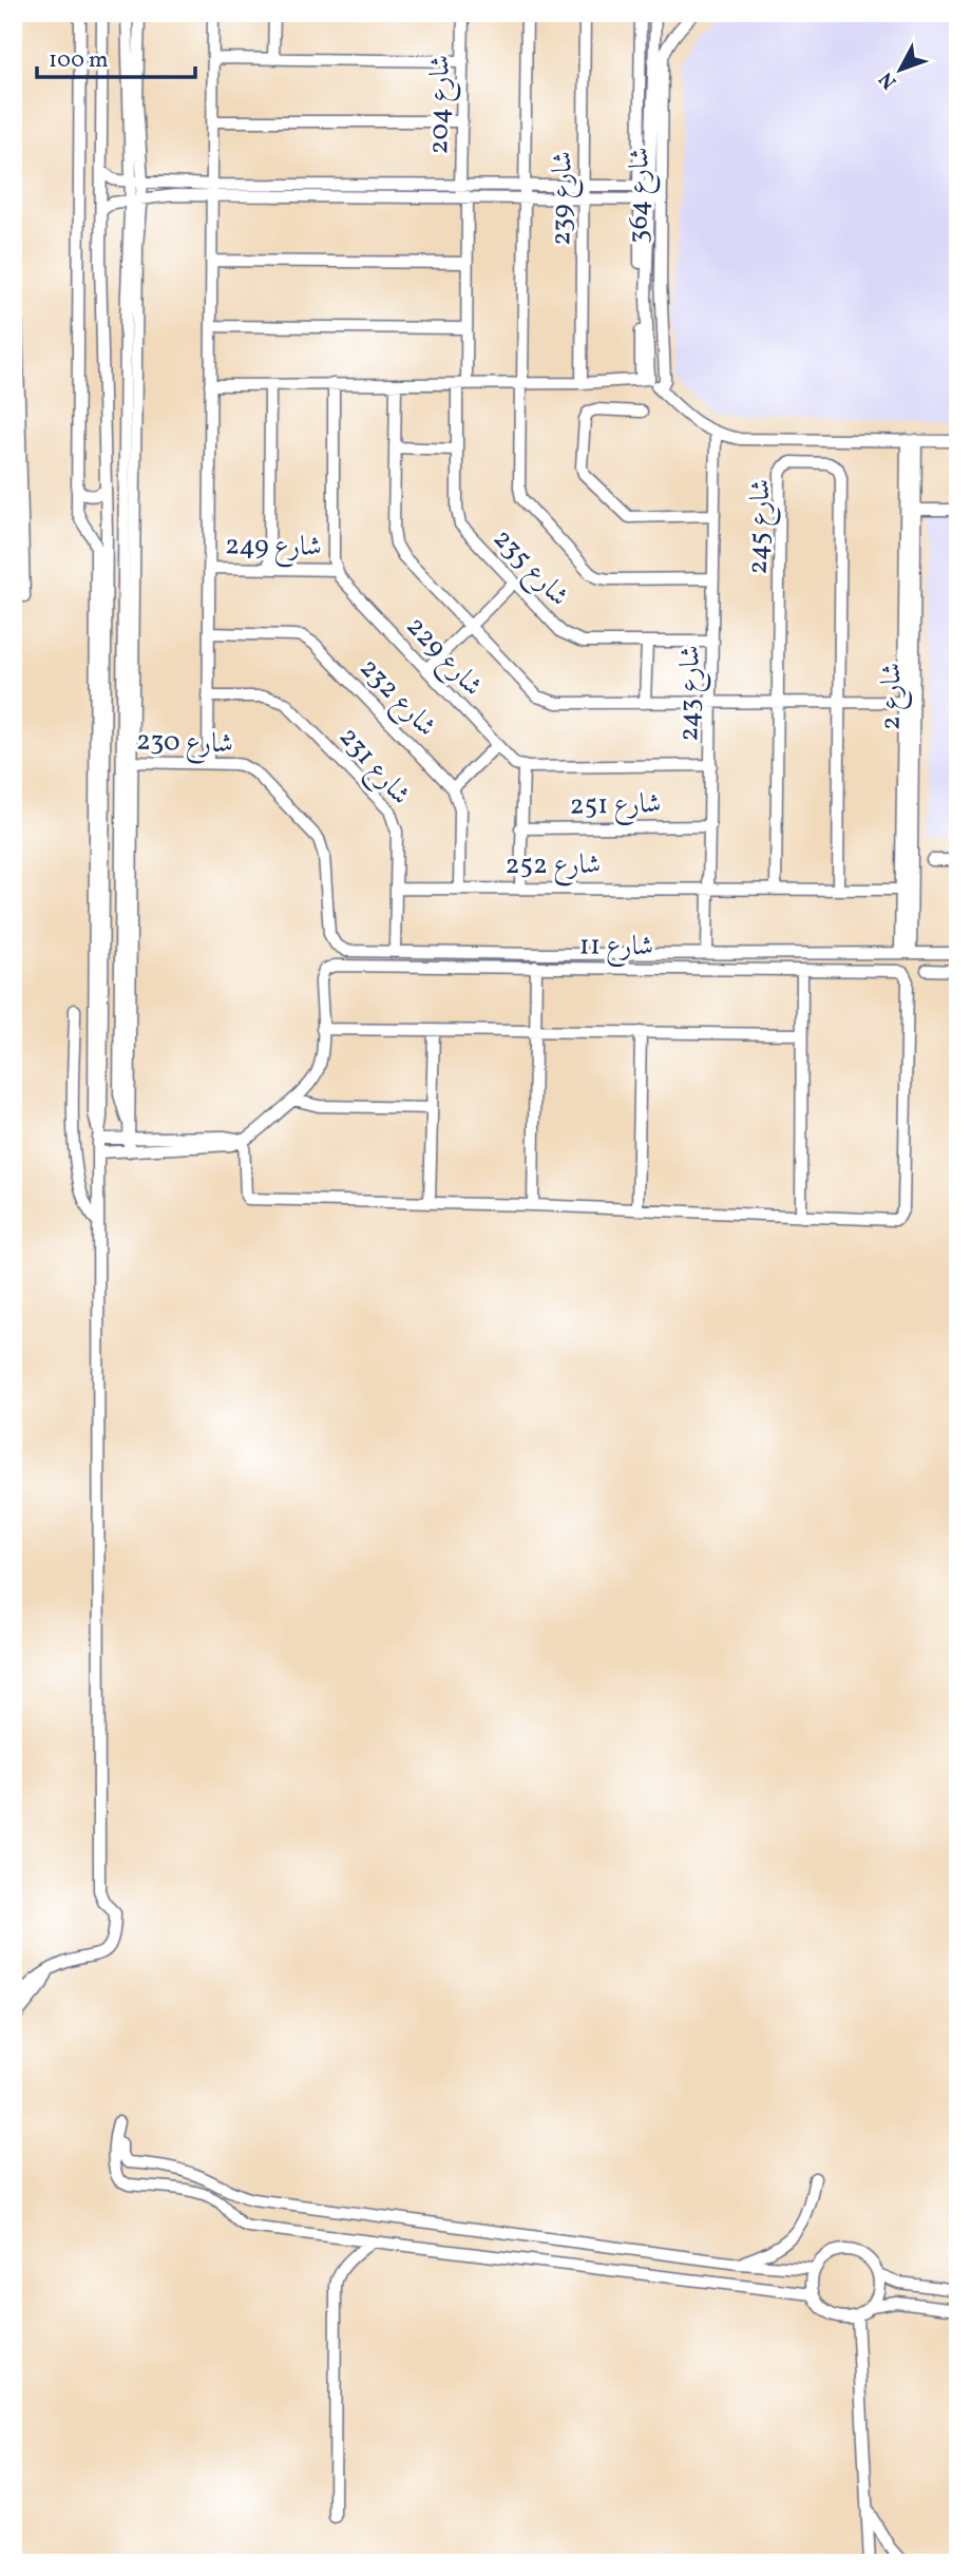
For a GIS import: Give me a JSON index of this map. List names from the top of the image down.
{
  "streets": {
    "street": [
      "شارع 204",
      "شارع 364",
      "شارع 239",
      "شارع 245",
      "شارع 249",
      "شارع 235",
      "شارع 229",
      "شارع 243",
      "شارع 232",
      "شارع 2",
      "شارع 230",
      "شارع 231",
      "شارع 251",
      "شارع 252",
      "شارع 11"
    ]
  },
  "crossings": [
    ["شارع 204", "شارع 235"],
    ["شارع 245", "شارع 252"],
    ["شارع 249", "شارع 229"],
    ["شارع 235", "شارع 243"],
    ["شارع 243", "شارع 251"],
    ["شارع 243", "شارع 252"],
    ["شارع 243", "شارع 11"],
    ["شارع 2", "شارع 252"],
    ["شارع 2", "شارع 11"],
    ["شارع 230", "شارع 11"],
    ["شارع 231", "شارع 252"],
    ["شارع 231", "شارع 11"]
  ],
  "scale_bar": "100 m",
  "north": "bottom left"
}
